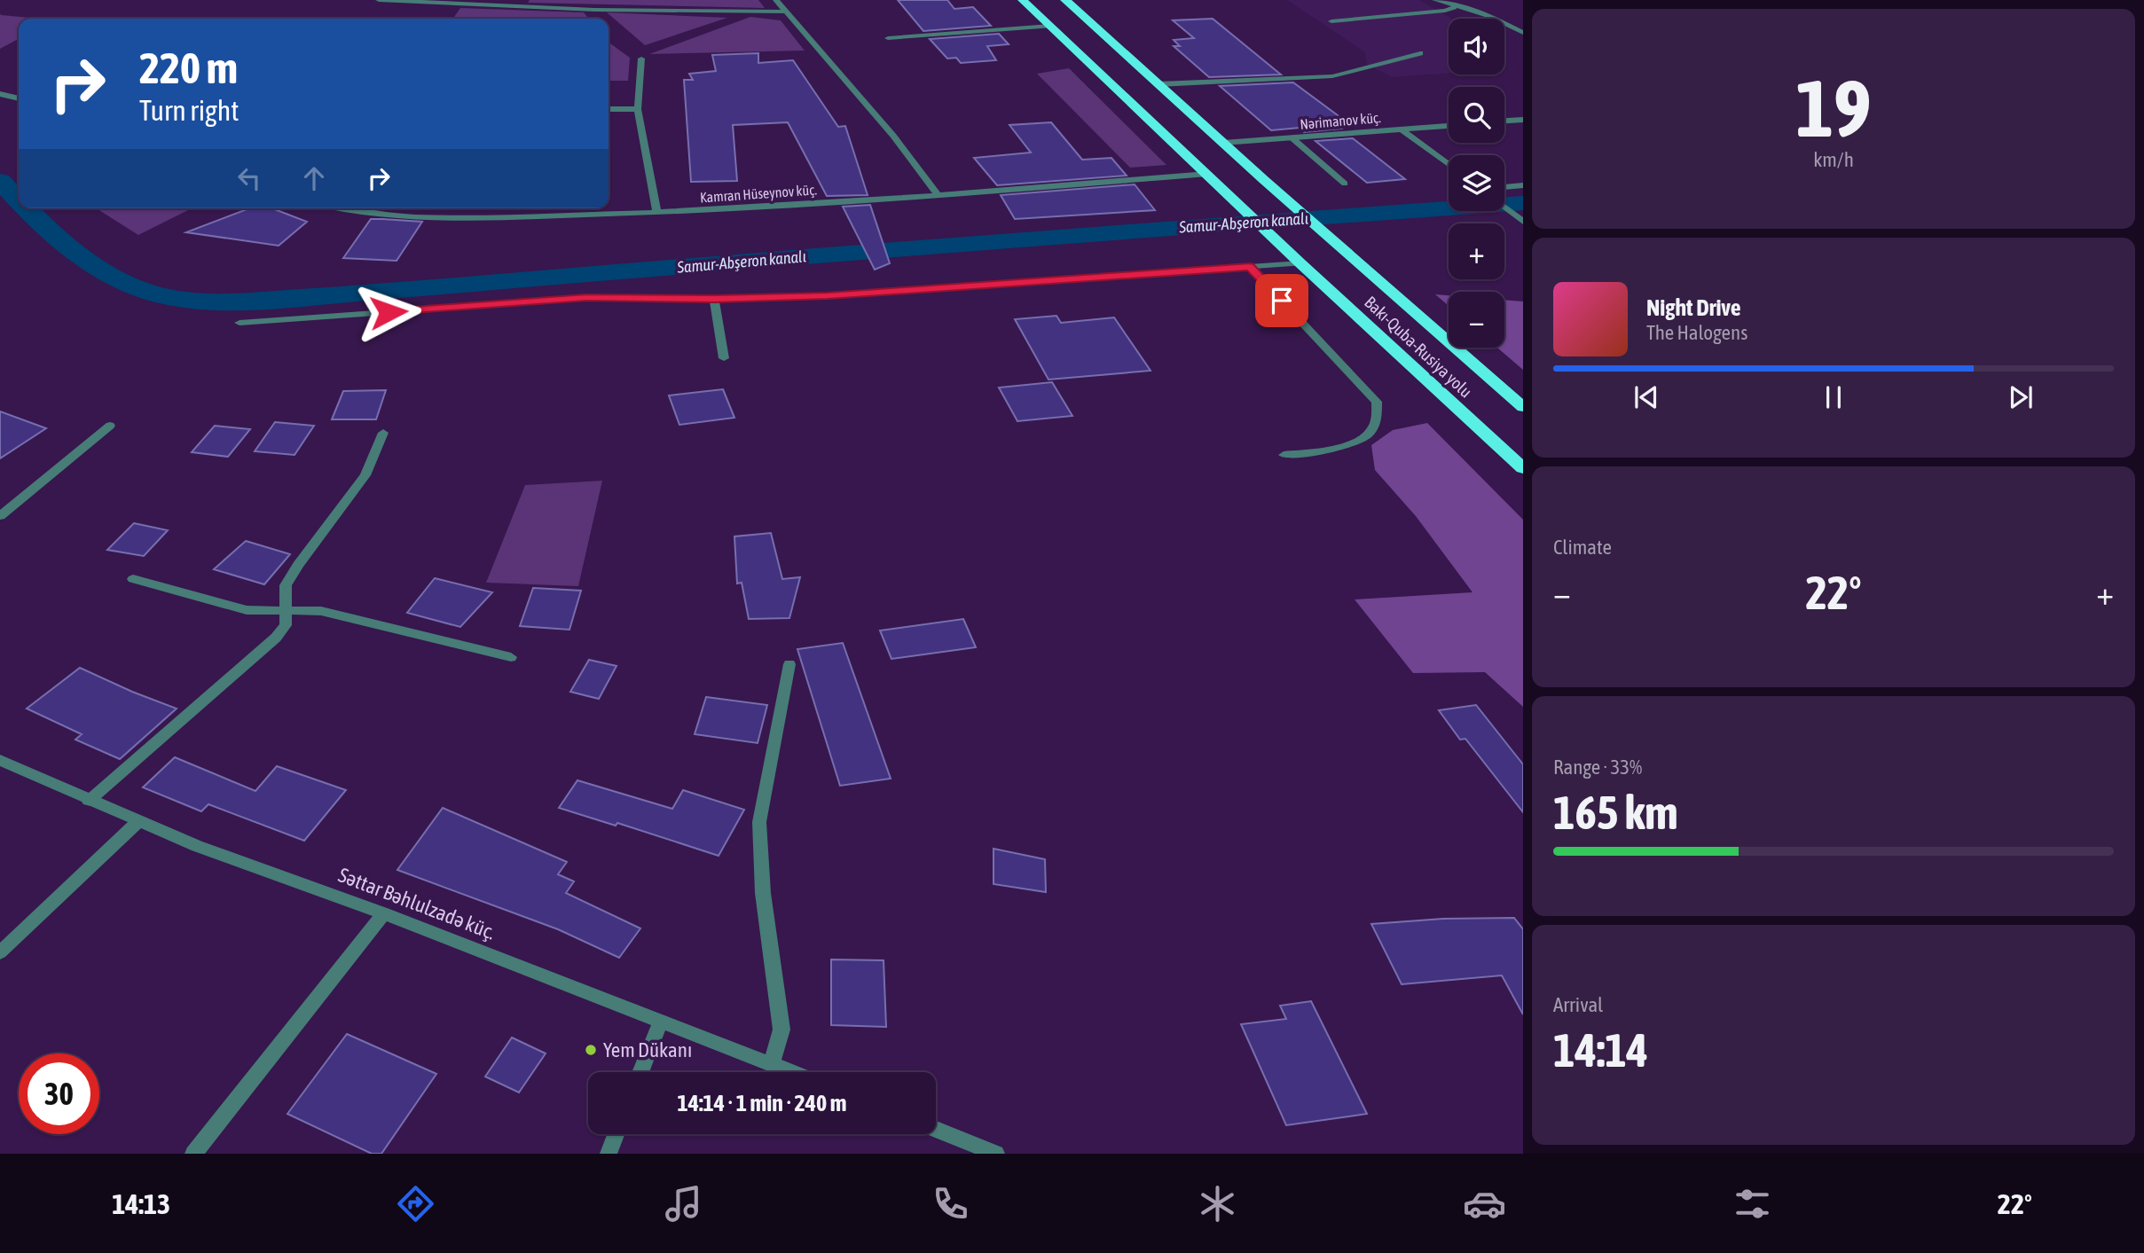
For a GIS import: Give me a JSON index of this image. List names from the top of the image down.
{
  "streets": {
    "highway": ["Bakı-Quba-Rusiya yolu"],
    "street": ["Nərimanov küç.", "Kamran Hüseynov küç.", "Səttar Bəhlulzadə küç."]
  },
  "crossings": [
    ["Nərimanov küç.", "Bakı-Quba-Rusiya yolu"],
    ["Kamran Hüseynov küç.", "Bakı-Quba-Rusiya yolu"]
  ],
  "water": ["Samur-Abşeron kanalı"],
  "places": ["Yem Dükanı"],
  "page": {
    "tile": [
      ["19", "km/h"],
      "Climate",
      ["Range · 33%", "165 km"],
      ["Arrival", "14:14"]
    ],
    "map_buttons": ["+", "−"],
    "turn": ["220 m", "Turn right"],
    "song": ["Night Drive", "The Halogens"],
    "heat": ["−", "22°", "+"],
    "limit": "30",
    "trip": "14:14 · 1 min · 240 m",
    "tabs": ["14:13", "22°"]
  }
}
